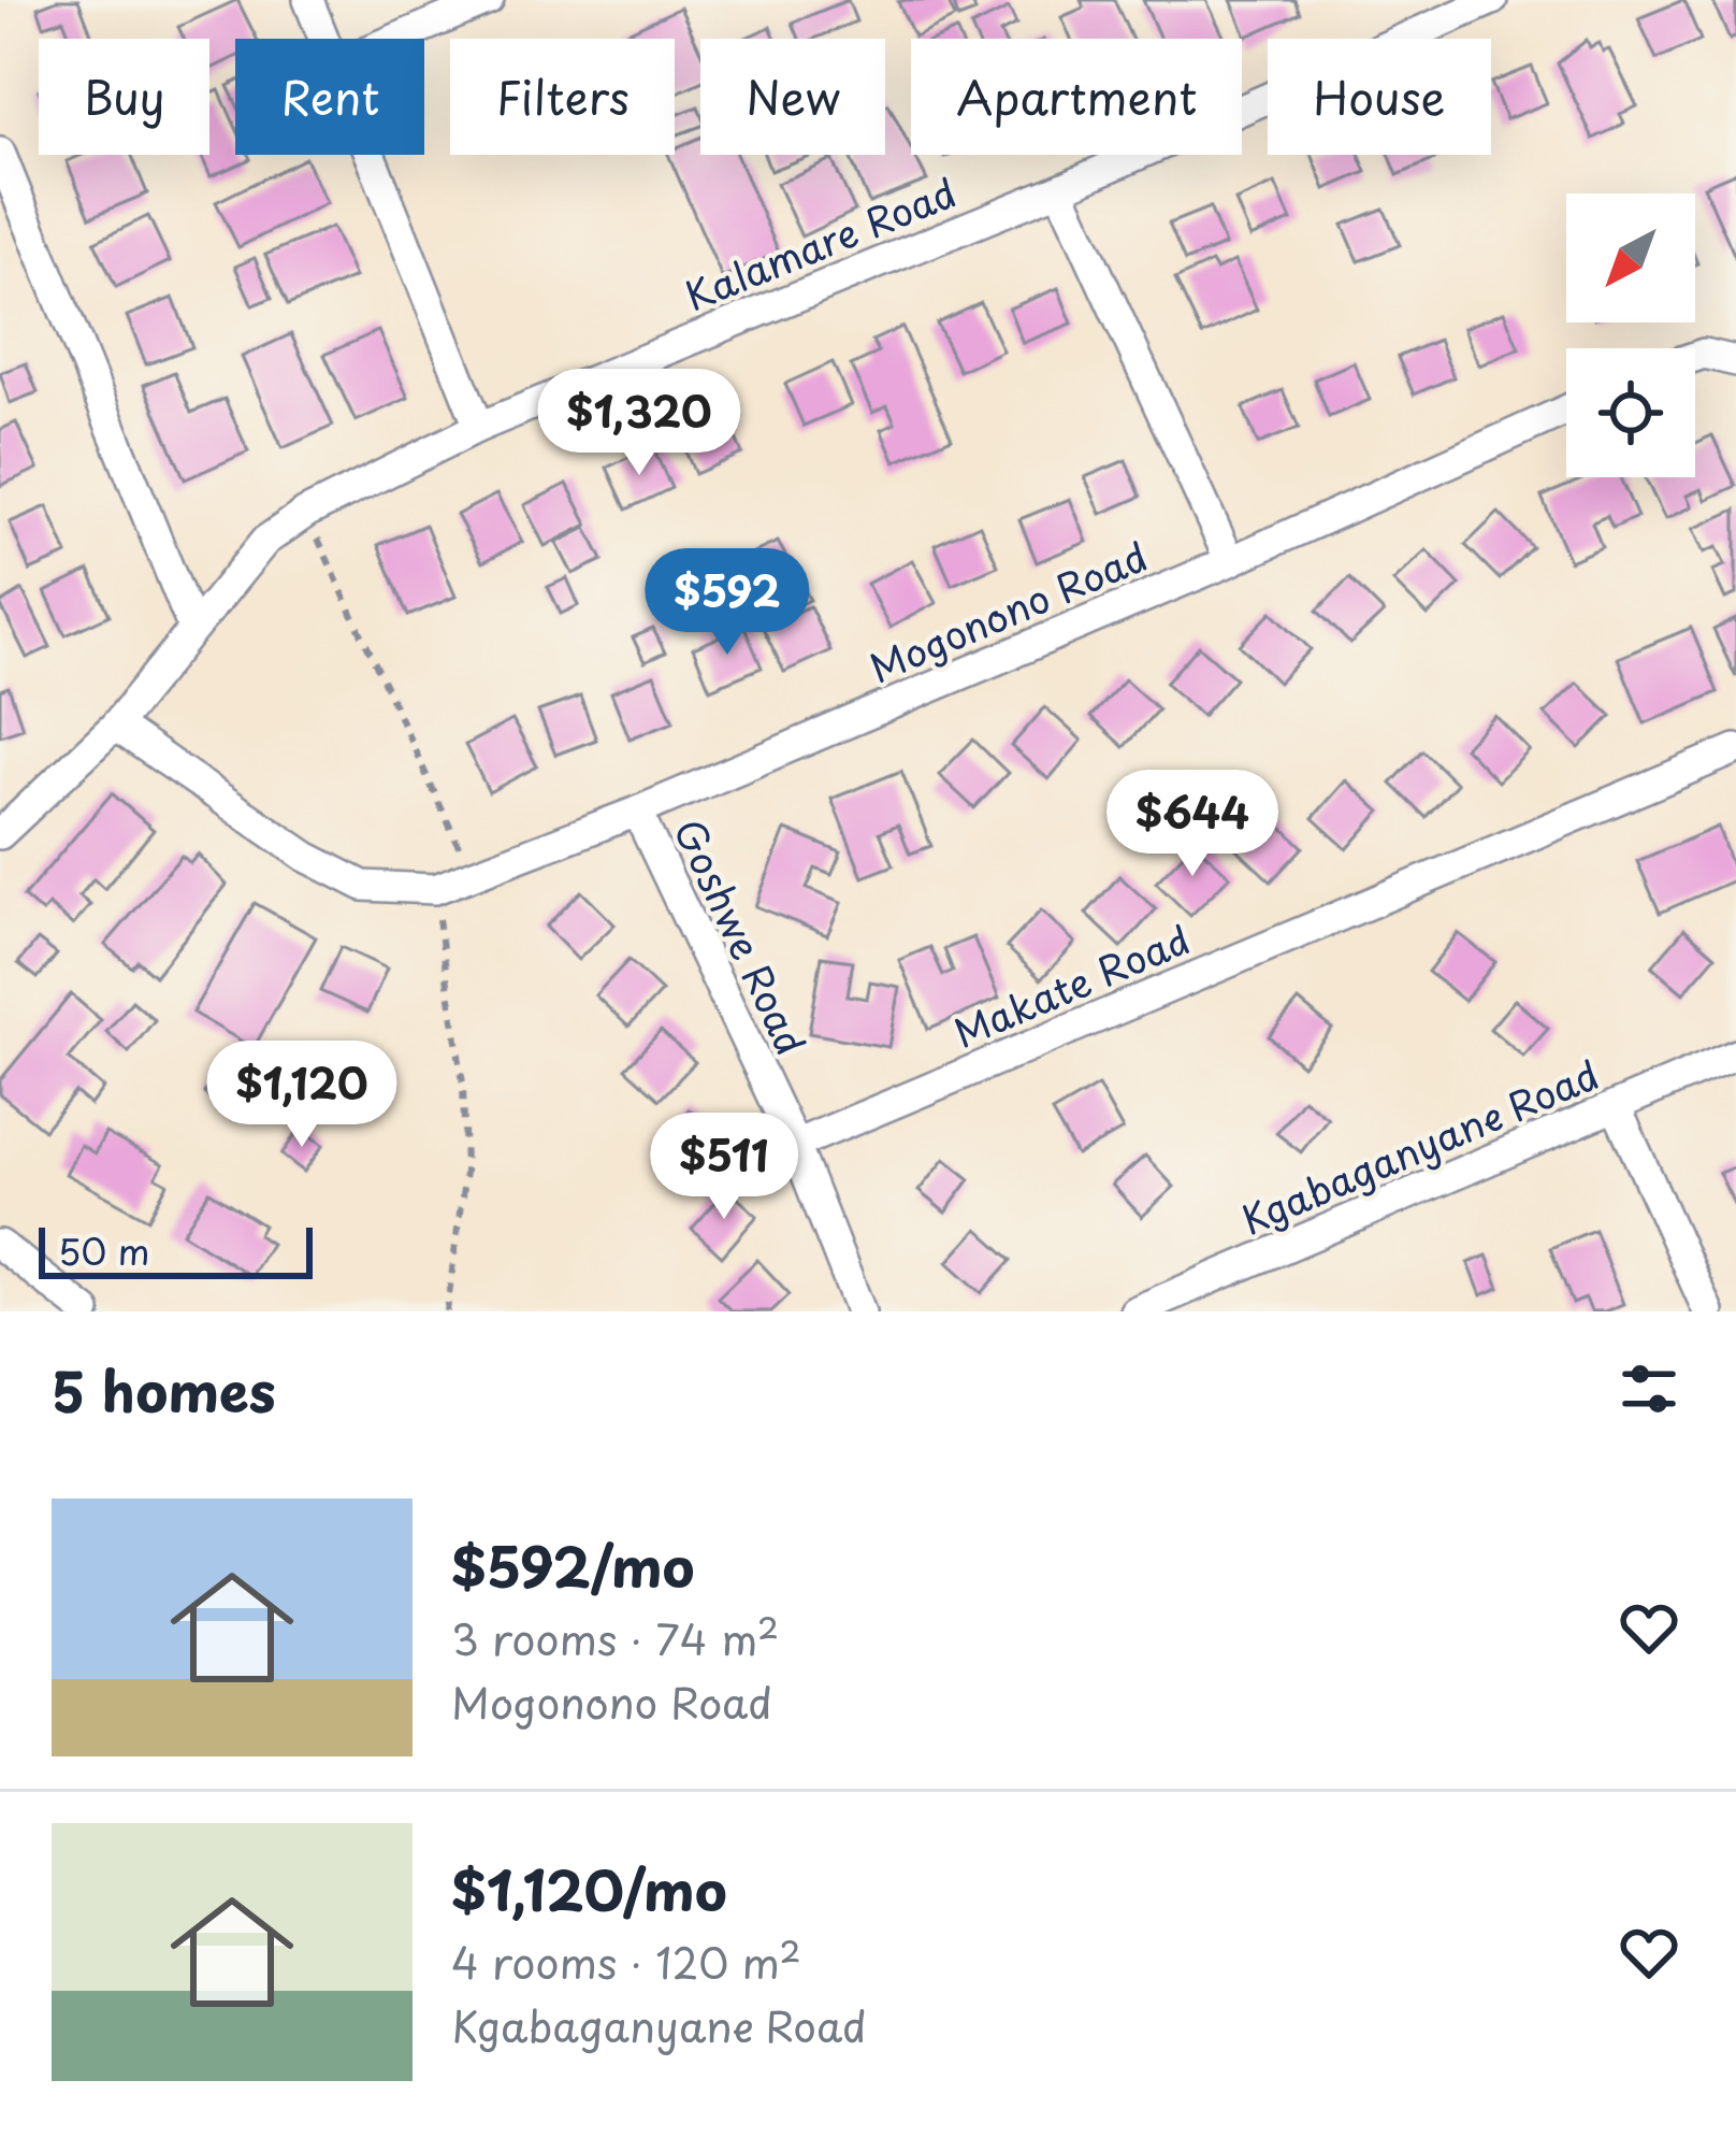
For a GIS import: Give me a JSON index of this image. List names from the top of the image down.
{
  "streets": {
    "street": [
      "Kalamare Road",
      "Mogonono Road",
      "Goshwe Road",
      "Makate Road",
      "Kgabaganyane Road"
    ]
  },
  "crossings": [
    ["Kalamare Road", "Mogonono Road"],
    ["Mogonono Road", "Goshwe Road"],
    ["Goshwe Road", "Makate Road"]
  ],
  "scale_bar": "50 m",
  "north": "bottom left",
  "page": {
    "chip": [
      "Buy",
      "Rent",
      "Filters",
      "New",
      "Apartment",
      "House"
    ],
    "price": [
      "$1,320",
      "$592",
      "$644",
      "$1,120",
      "$511"
    ],
    "scale": "50 m",
    "heading": "5 homes",
    "list": [
      {
        "name": "$592/mo",
        "note": "3 rooms · 74 m² · Mogonono Road"
      },
      {
        "name": "$1,120/mo",
        "note": "4 rooms · 120 m² · Kgabaganyane Road"
      }
    ]
  }
}
